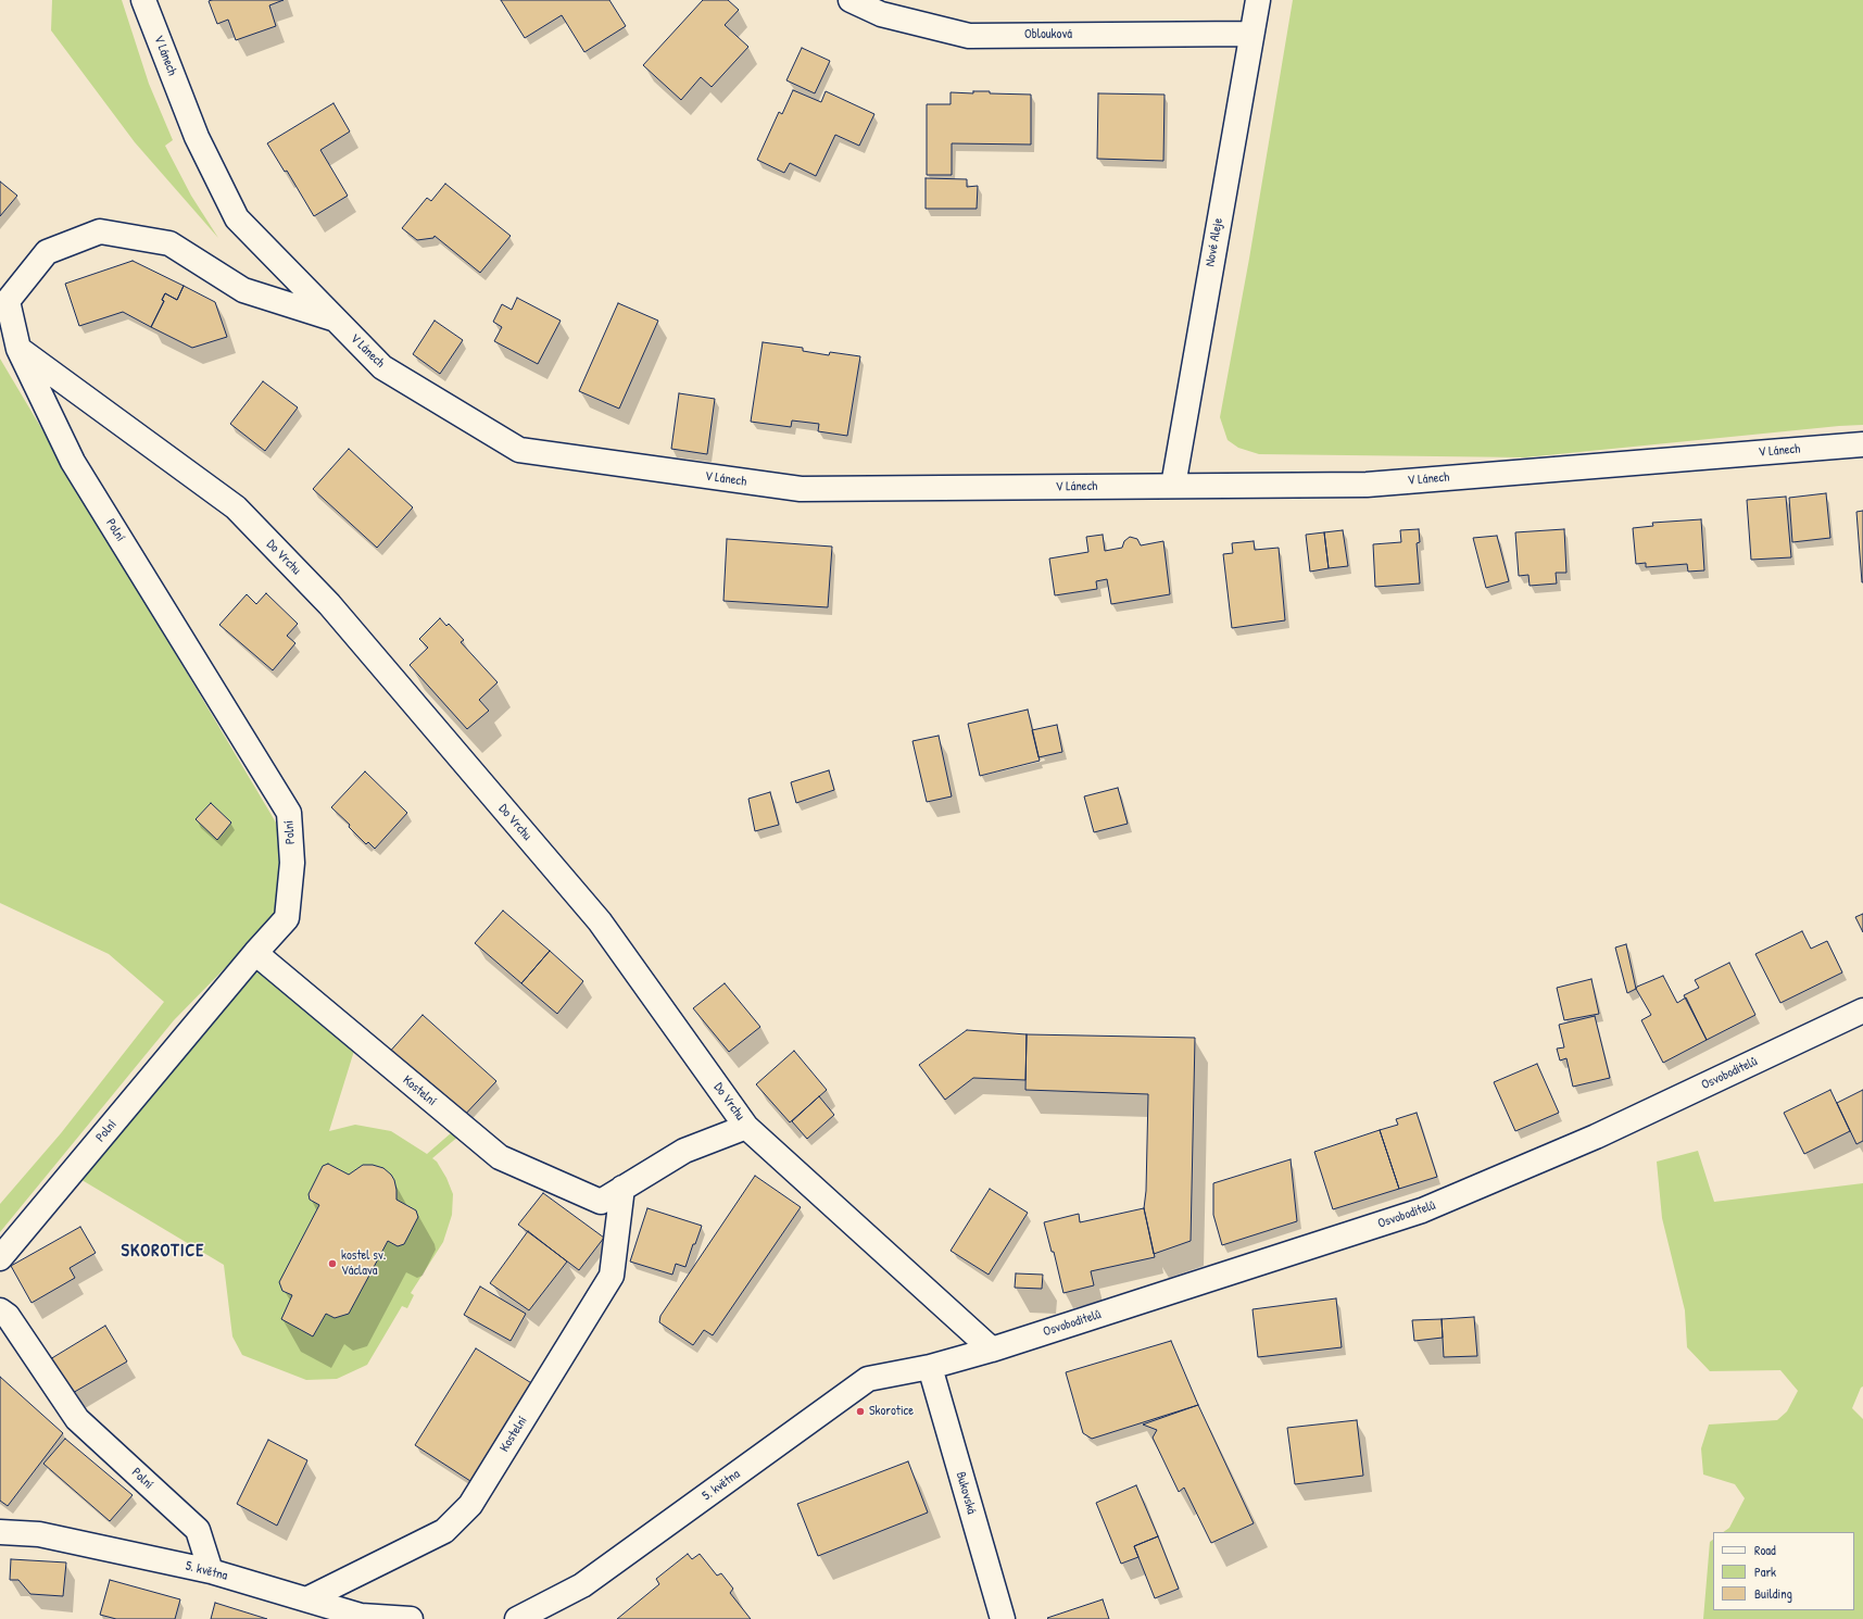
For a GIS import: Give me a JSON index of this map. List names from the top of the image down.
{
  "streets": {
    "street": [
      "Oblouková",
      "V Lánech",
      "Nové Aleje",
      "Polní",
      "Do Vrchu",
      "Osvoboditelů",
      "Kostelní",
      "5. května",
      "Bukovská"
    ]
  },
  "crossings": [
    ["Oblouková", "Nové Aleje"],
    ["V Lánech", "Nové Aleje"],
    ["V Lánech", "Polní"],
    ["V Lánech", "Do Vrchu"],
    ["Polní", "Do Vrchu"],
    ["Polní", "Kostelní"],
    ["Polní", "5. května"],
    ["Do Vrchu", "Osvoboditelů"],
    ["Do Vrchu", "Kostelní"],
    ["Osvoboditelů", "5. května"],
    ["Osvoboditelů", "Bukovská"],
    ["Kostelní", "5. května"],
    ["5. května", "Bukovská"]
  ],
  "districts": ["SKOROTICE"],
  "places": ["kostel sv. Václava", "Skorotice"],
  "legend": ["Road", "Park", "Building"]
}
